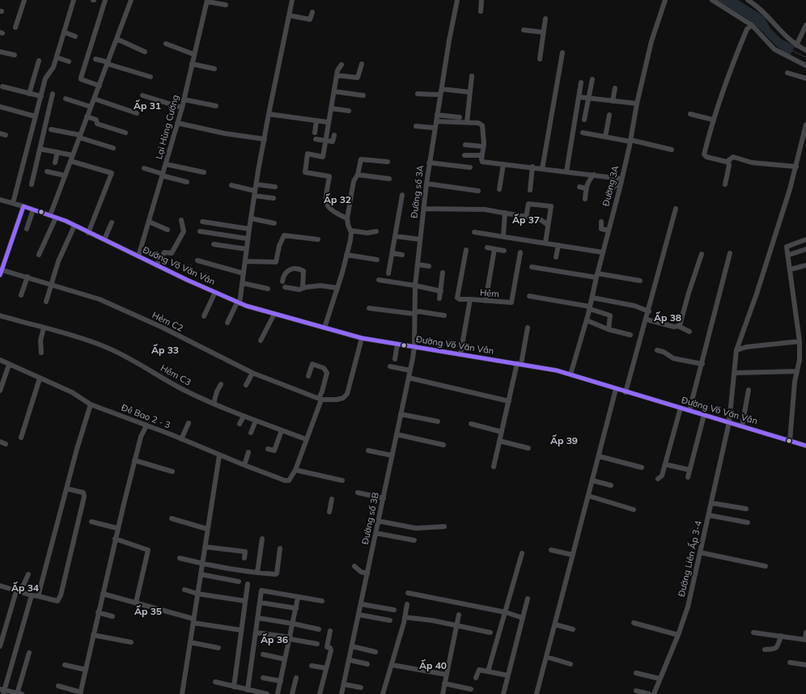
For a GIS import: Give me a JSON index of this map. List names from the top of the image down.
{
  "streets": {
    "street": [
      "Lại Hùng Cường",
      "Đường 3A",
      "Đường số 3A",
      "Đường Võ Văn Vân",
      "Hẻm",
      "Hẻm C2",
      "Hẻm C3",
      "Đê Bao 2 - 3",
      "Đường số 3B",
      "Đường Liên Ấp 3-4"
    ]
  },
  "crossings": [
    ["Lại Hùng Cường", "Đường Võ Văn Vân"],
    ["Đường 3A", "Đường Võ Văn Vân"],
    ["Đường số 3A", "Đường Võ Văn Vân"],
    ["Đường số 3A", "Đường số 3B"],
    ["Đường Võ Văn Vân", "Hẻm"],
    ["Đường Võ Văn Vân", "Đường số 3B"],
    ["Đường Võ Văn Vân", "Đường Liên Ấp 3-4"]
  ],
  "districts": [
    "Ấp 31",
    "Ấp 32",
    "Ấp 37",
    "Ấp 38",
    "Ấp 33",
    "Ấp 39",
    "Ấp 34",
    "Ấp 35",
    "Ấp 36",
    "Ấp 40"
  ]
}
